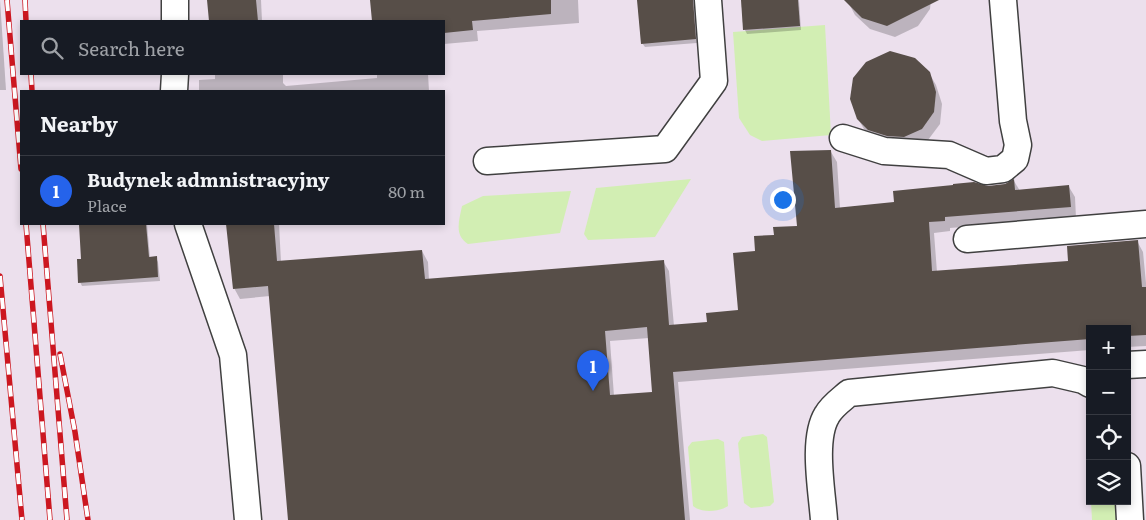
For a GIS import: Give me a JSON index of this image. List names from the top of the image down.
{
  "page": {
    "search": "Search here",
    "heading": "Nearby",
    "list": [
      {
        "mark": "1",
        "name": "Budynek admnistracyjny",
        "note": "Place",
        "value": "80 m"
      }
    ],
    "map_buttons": ["+", "−"],
    "pins": "1"
  }
}
